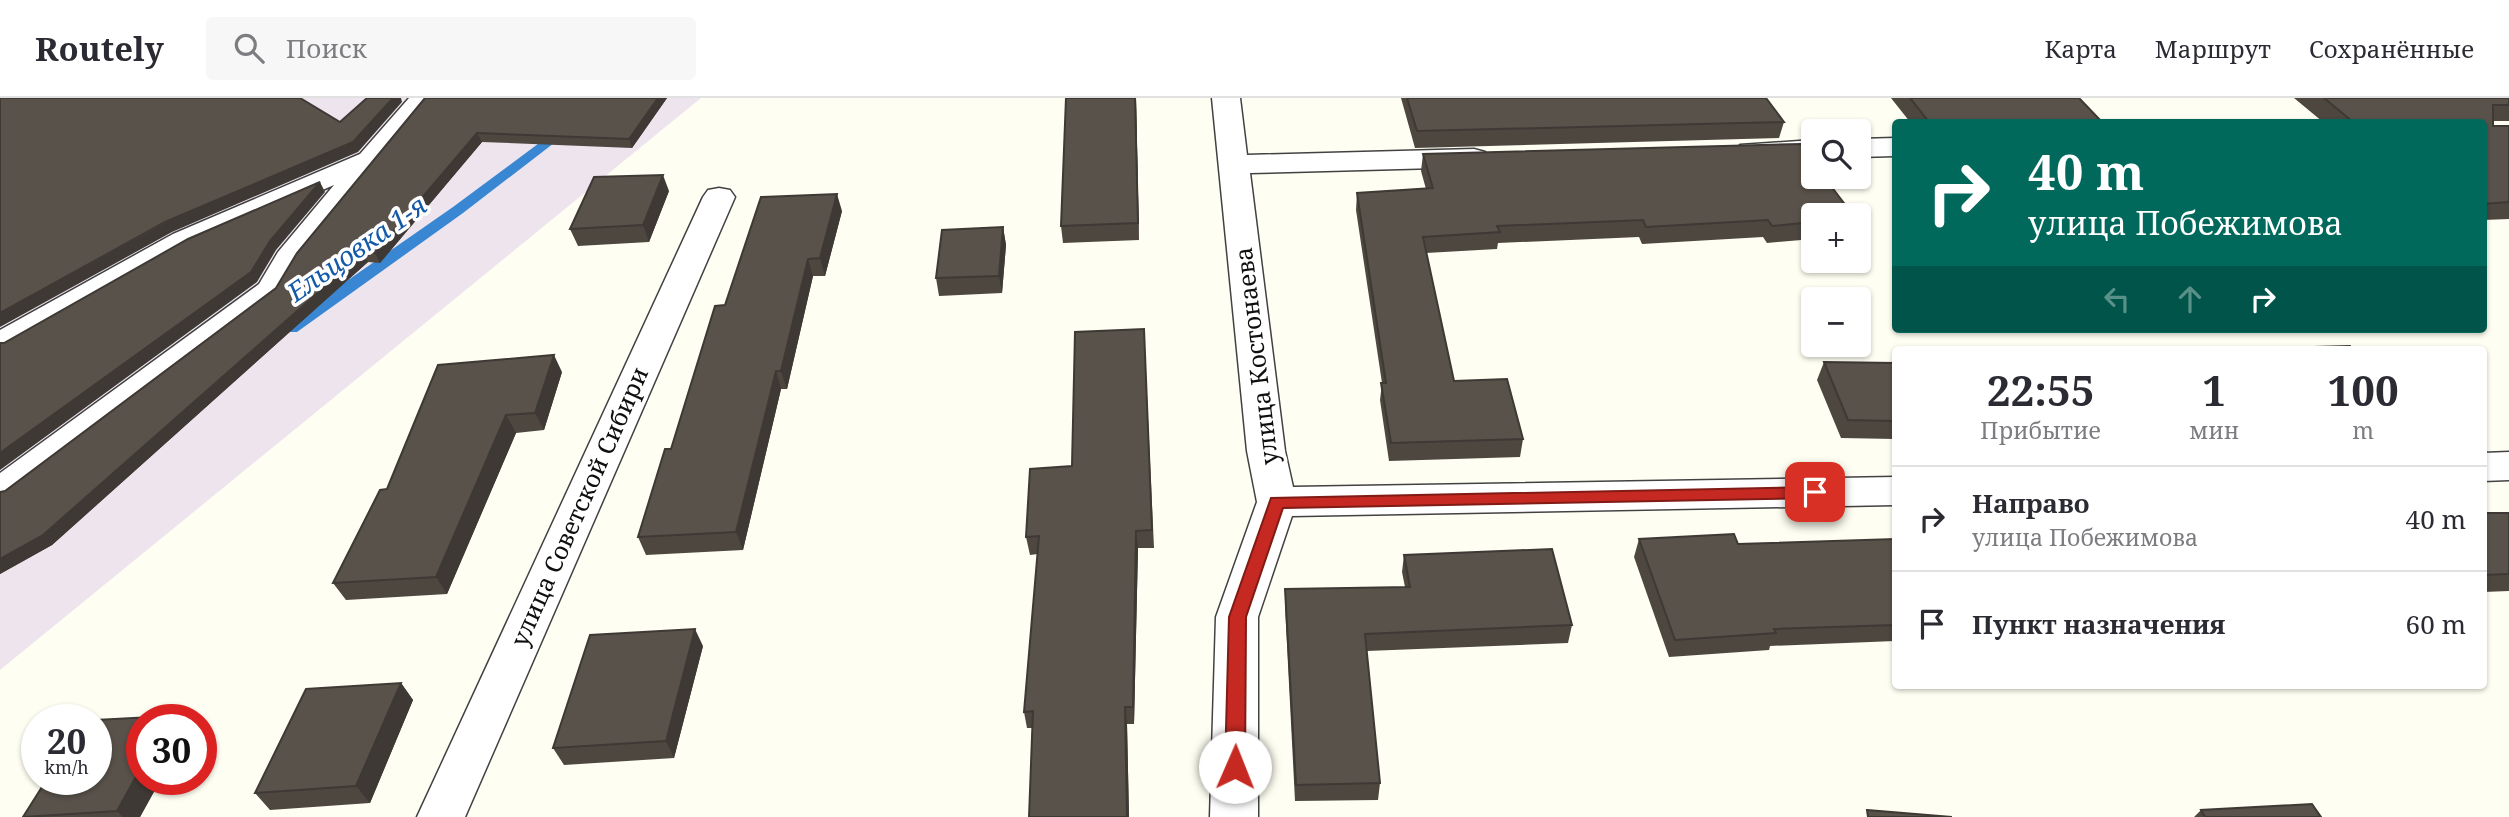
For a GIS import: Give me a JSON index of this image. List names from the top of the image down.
{
  "streets": {
    "street": ["улица Костонаева", "улица Советской Сибири"]
  },
  "water": ["Ельцовка 1-я"],
  "page": {
    "header": "Routely",
    "search": "Поиск",
    "nav": ["Карта", "Маршрут", "Сохранённые"],
    "map_buttons": ["+", "−"],
    "turn": ["40 m", "улица Побежимова"],
    "eta": [
      "22:55",
      "Прибытие",
      "1",
      "мин",
      "100",
      "m"
    ],
    "list": [
      {
        "name": "Направо",
        "note": "улица Побежимова",
        "value": "40 m"
      },
      {
        "name": "Пункт назначения",
        "value": "60 m"
      }
    ],
    "speed": "20 km/h",
    "limit": "30"
  }
}
